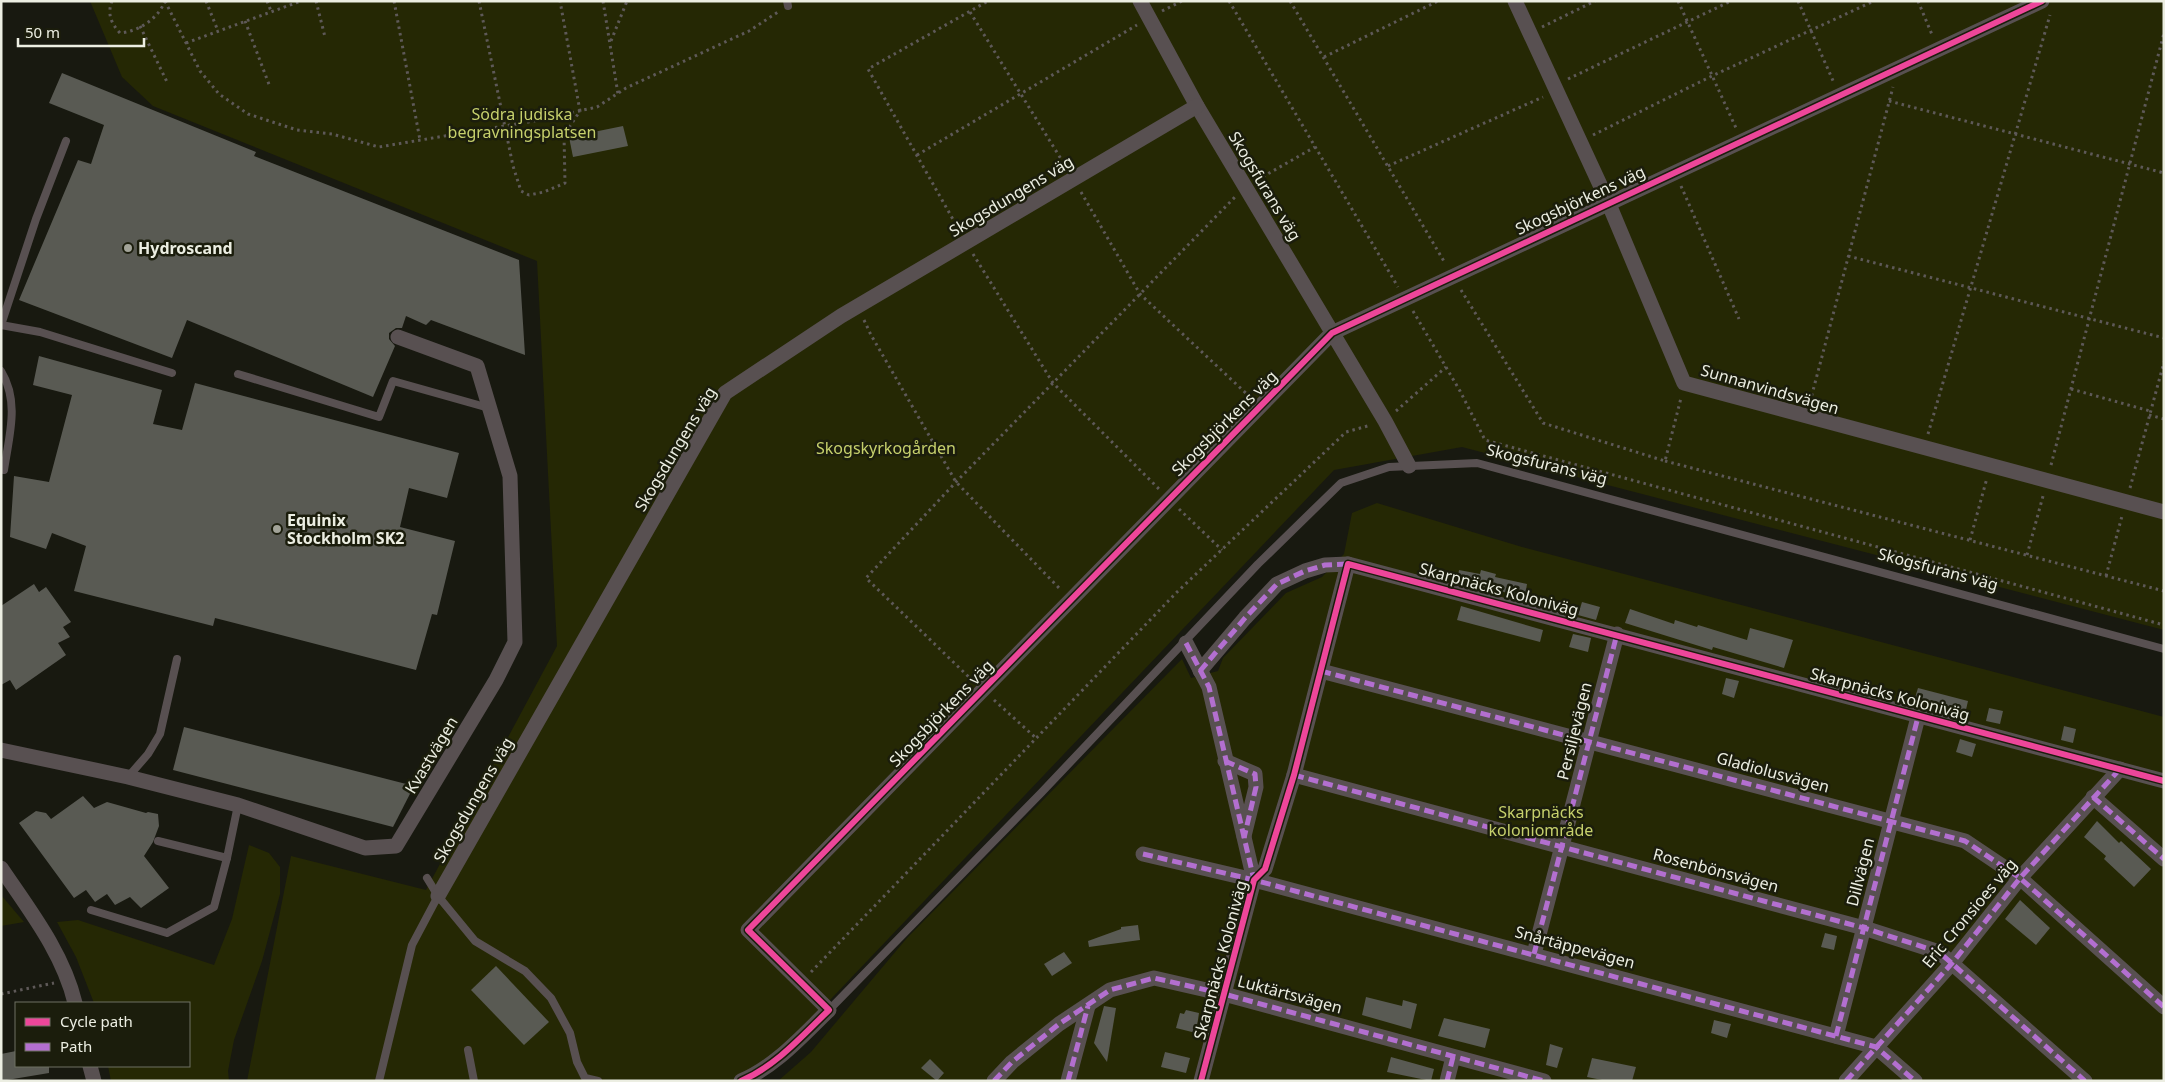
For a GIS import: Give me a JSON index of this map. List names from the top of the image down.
{
  "streets": {
    "street": [
      "Skogsfurans väg",
      "Skogsdungens väg",
      "Skogsbjörkens väg",
      "Sunnanvindsvägen",
      "Skarpnäcks Koloniväg",
      "Persiljevägen",
      "Kvastvägen",
      "Gladiolusvägen",
      "Rosenbönsvägen",
      "Dillvägen",
      "Eric Cronsioes väg",
      "Snårtäppevägen",
      "Luktärtsvägen"
    ]
  },
  "crossings": [
    ["Skogsfurans väg", "Skogsdungens väg"],
    ["Skogsfurans väg", "Skogsbjörkens väg"],
    ["Skogsbjörkens väg", "Sunnanvindsvägen"],
    ["Skarpnäcks Koloniväg", "Persiljevägen"],
    ["Skarpnäcks Koloniväg", "Gladiolusvägen"],
    ["Skarpnäcks Koloniväg", "Rosenbönsvägen"],
    ["Skarpnäcks Koloniväg", "Dillvägen"],
    ["Skarpnäcks Koloniväg", "Eric Cronsioes väg"],
    ["Skarpnäcks Koloniväg", "Snårtäppevägen"],
    ["Skarpnäcks Koloniväg", "Luktärtsvägen"],
    ["Persiljevägen", "Gladiolusvägen"],
    ["Persiljevägen", "Rosenbönsvägen"],
    ["Persiljevägen", "Snårtäppevägen"],
    ["Gladiolusvägen", "Dillvägen"],
    ["Gladiolusvägen", "Eric Cronsioes väg"],
    ["Rosenbönsvägen", "Dillvägen"],
    ["Rosenbönsvägen", "Eric Cronsioes väg"],
    ["Dillvägen", "Snårtäppevägen"],
    ["Eric Cronsioes väg", "Snårtäppevägen"]
  ],
  "parks": ["Södra judiska begravningsplatsen", "Skogskyrkogården", "Skarpnäcks koloniområde"],
  "places": ["Hydroscand", "Equinix Stockholm SK2"],
  "legend": ["Cycle path", "Path"],
  "scale_bar": "50 m"
}
